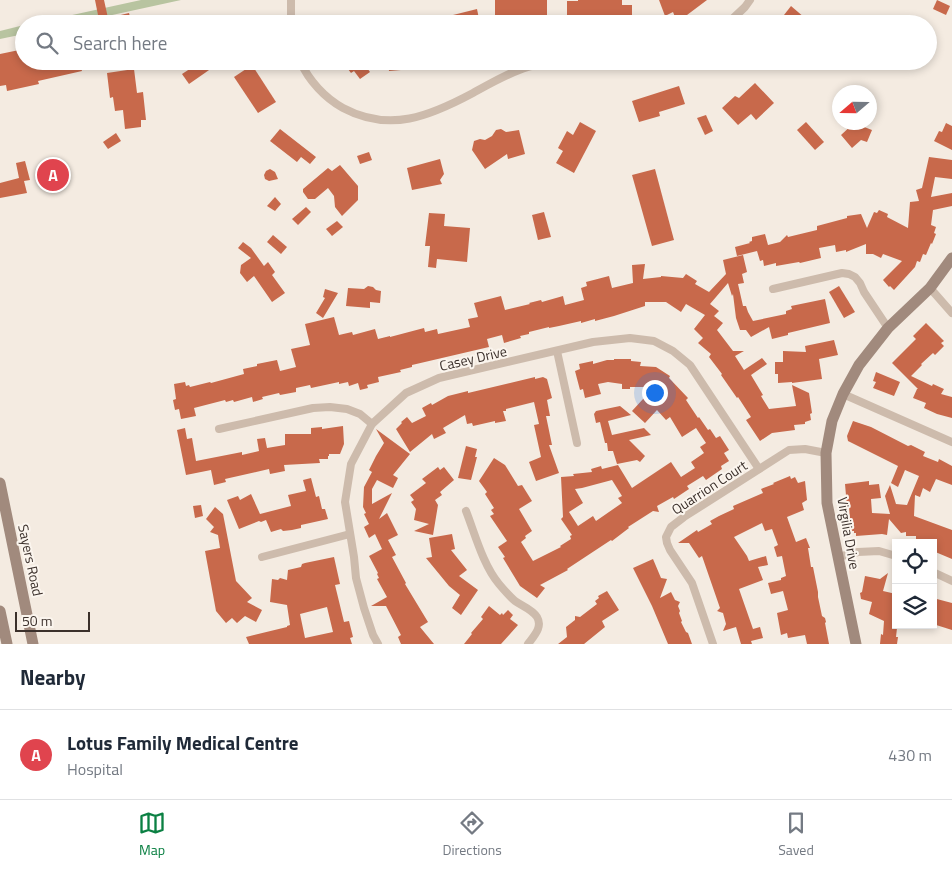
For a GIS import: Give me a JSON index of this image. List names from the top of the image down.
{
  "streets": {
    "street": [
      "Casey Drive",
      "Quarrion Court",
      "Virgilia Drive",
      "Sayers Road"
    ]
  },
  "crossings": [
    ["Casey Drive", "Quarrion Court"],
    ["Quarrion Court", "Virgilia Drive"]
  ],
  "scale_bar": "50 m",
  "north": "left",
  "page": {
    "search": "Search here",
    "pins": "A",
    "scale": "50 m",
    "heading": "Nearby",
    "list": [
      {
        "mark": "A",
        "name": "Lotus Family Medical Centre",
        "note": "Hospital",
        "value": "430 m"
      }
    ],
    "nav": ["Map", "Directions", "Saved"]
  }
}
